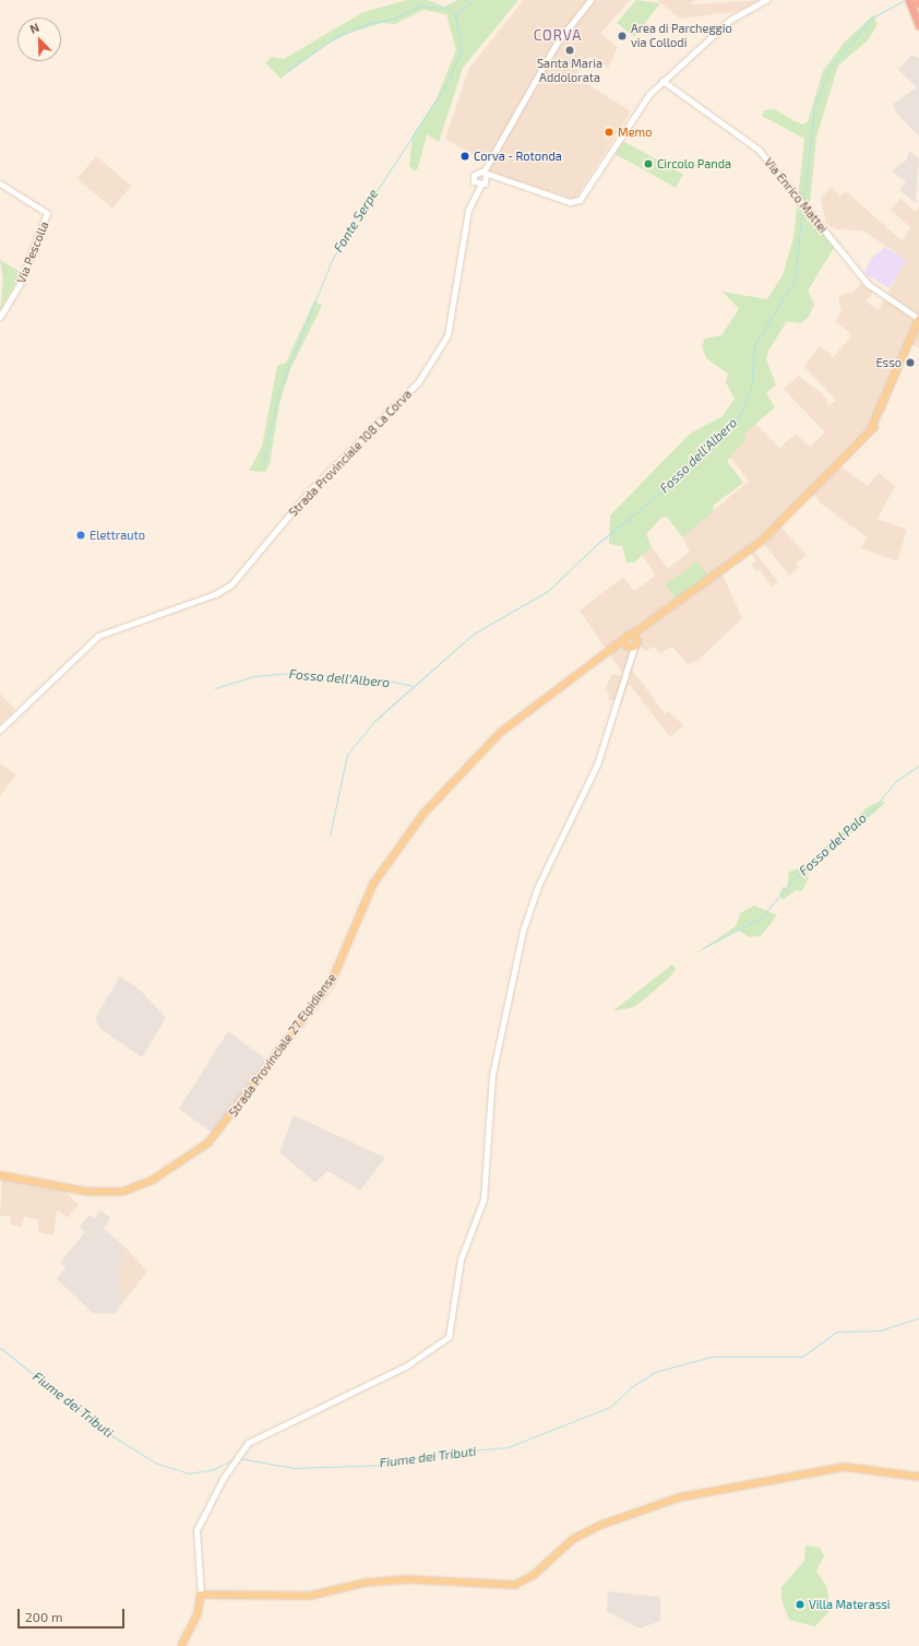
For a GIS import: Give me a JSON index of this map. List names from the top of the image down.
{
  "streets": {
    "main road": ["Strada Provinciale 27 Elpidiense"],
    "street": ["Via Enrico Mattei", "Via Pescolla", "Strada Provinciale 108 La Corva"]
  },
  "crossings": [
    ["Via Enrico Mattei", "Strada Provinciale 27 Elpidiense"]
  ],
  "districts": ["CORVA"],
  "water": [
    "Fonte Serpe",
    "Fosso dell'Albero",
    "Fosso del Palo",
    "Fiume dei Tributi"
  ],
  "places": [
    "Area di Parcheggio via Collodi",
    "Santa Maria Addolorata",
    "Memo",
    "Corva - Rotonda",
    "Circolo Panda",
    "Esso",
    "Elettrauto",
    "Villa Materassi"
  ],
  "scale_bar": "200 m",
  "north": "top left"
}
